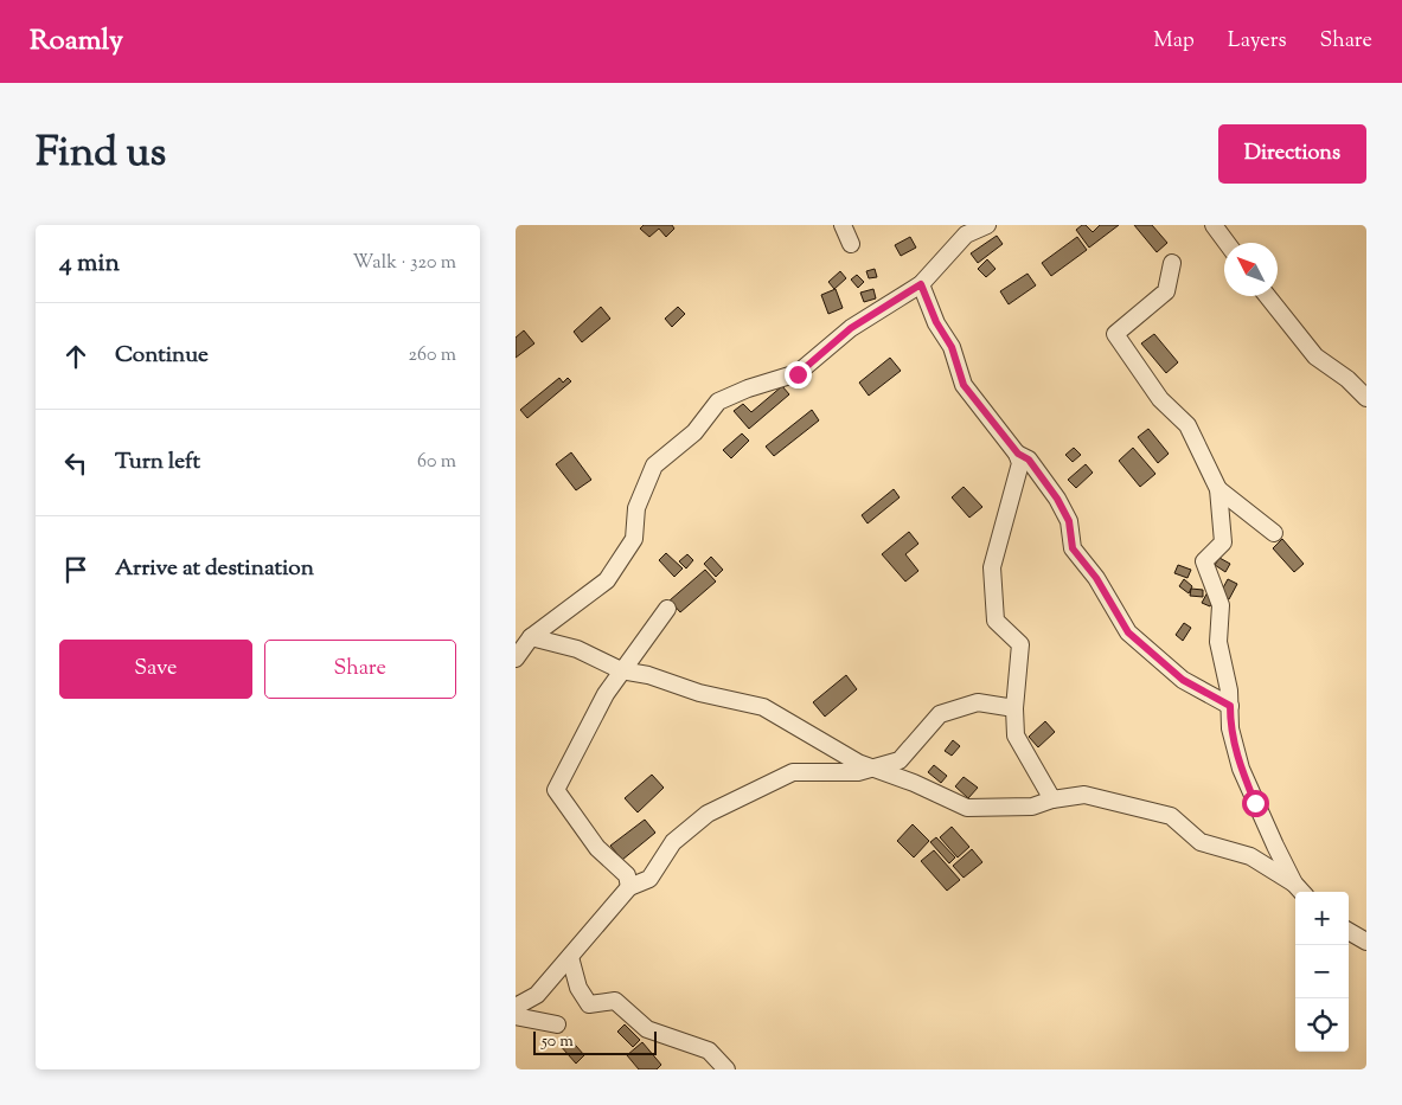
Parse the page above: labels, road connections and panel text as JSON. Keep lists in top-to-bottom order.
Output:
{
  "scale_bar": "50 m",
  "north": "top left",
  "page": {
    "header": "Roamly",
    "nav": ["Map", "Layers", "Share"],
    "title": "Find us",
    "buttons": [
      "Directions",
      ["Save", "Share"]
    ],
    "heading": ["4 min", "Walk · 320 m"],
    "list": [
      ["Continue", "260 m"],
      ["Turn left", "60 m"],
      "Arrive at destination"
    ],
    "map_buttons": ["+", "−"],
    "scale": "50 m"
  }
}
